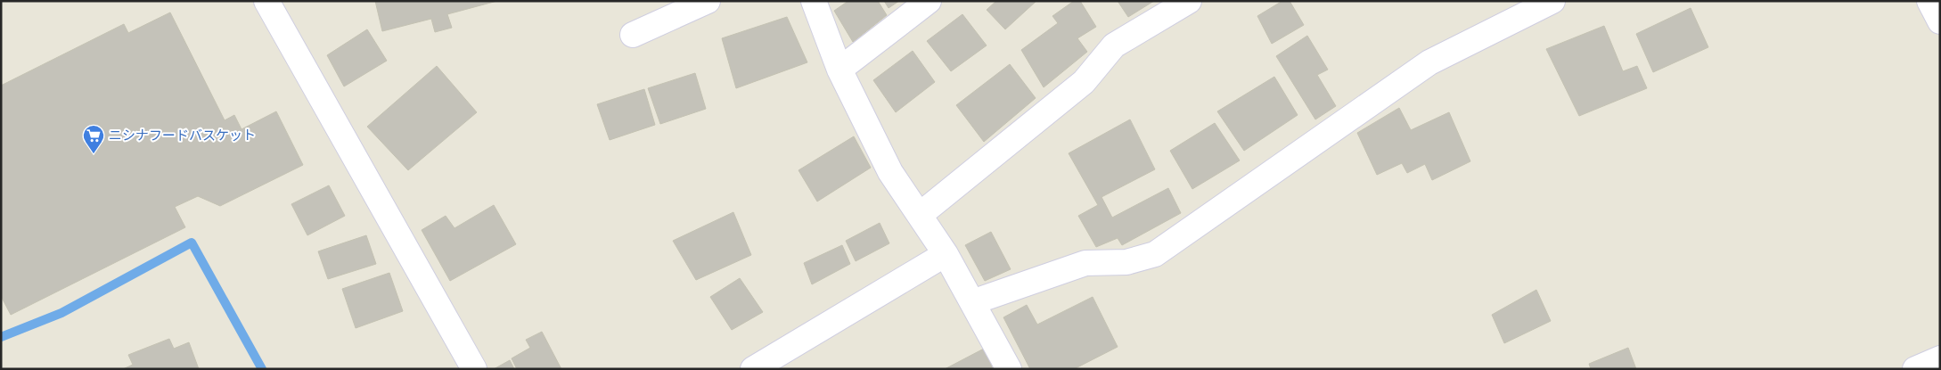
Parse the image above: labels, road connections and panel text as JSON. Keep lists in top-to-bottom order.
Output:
{
  "places": {
    "supermarket": ["ニシナフードバスケット"]
  }
}
